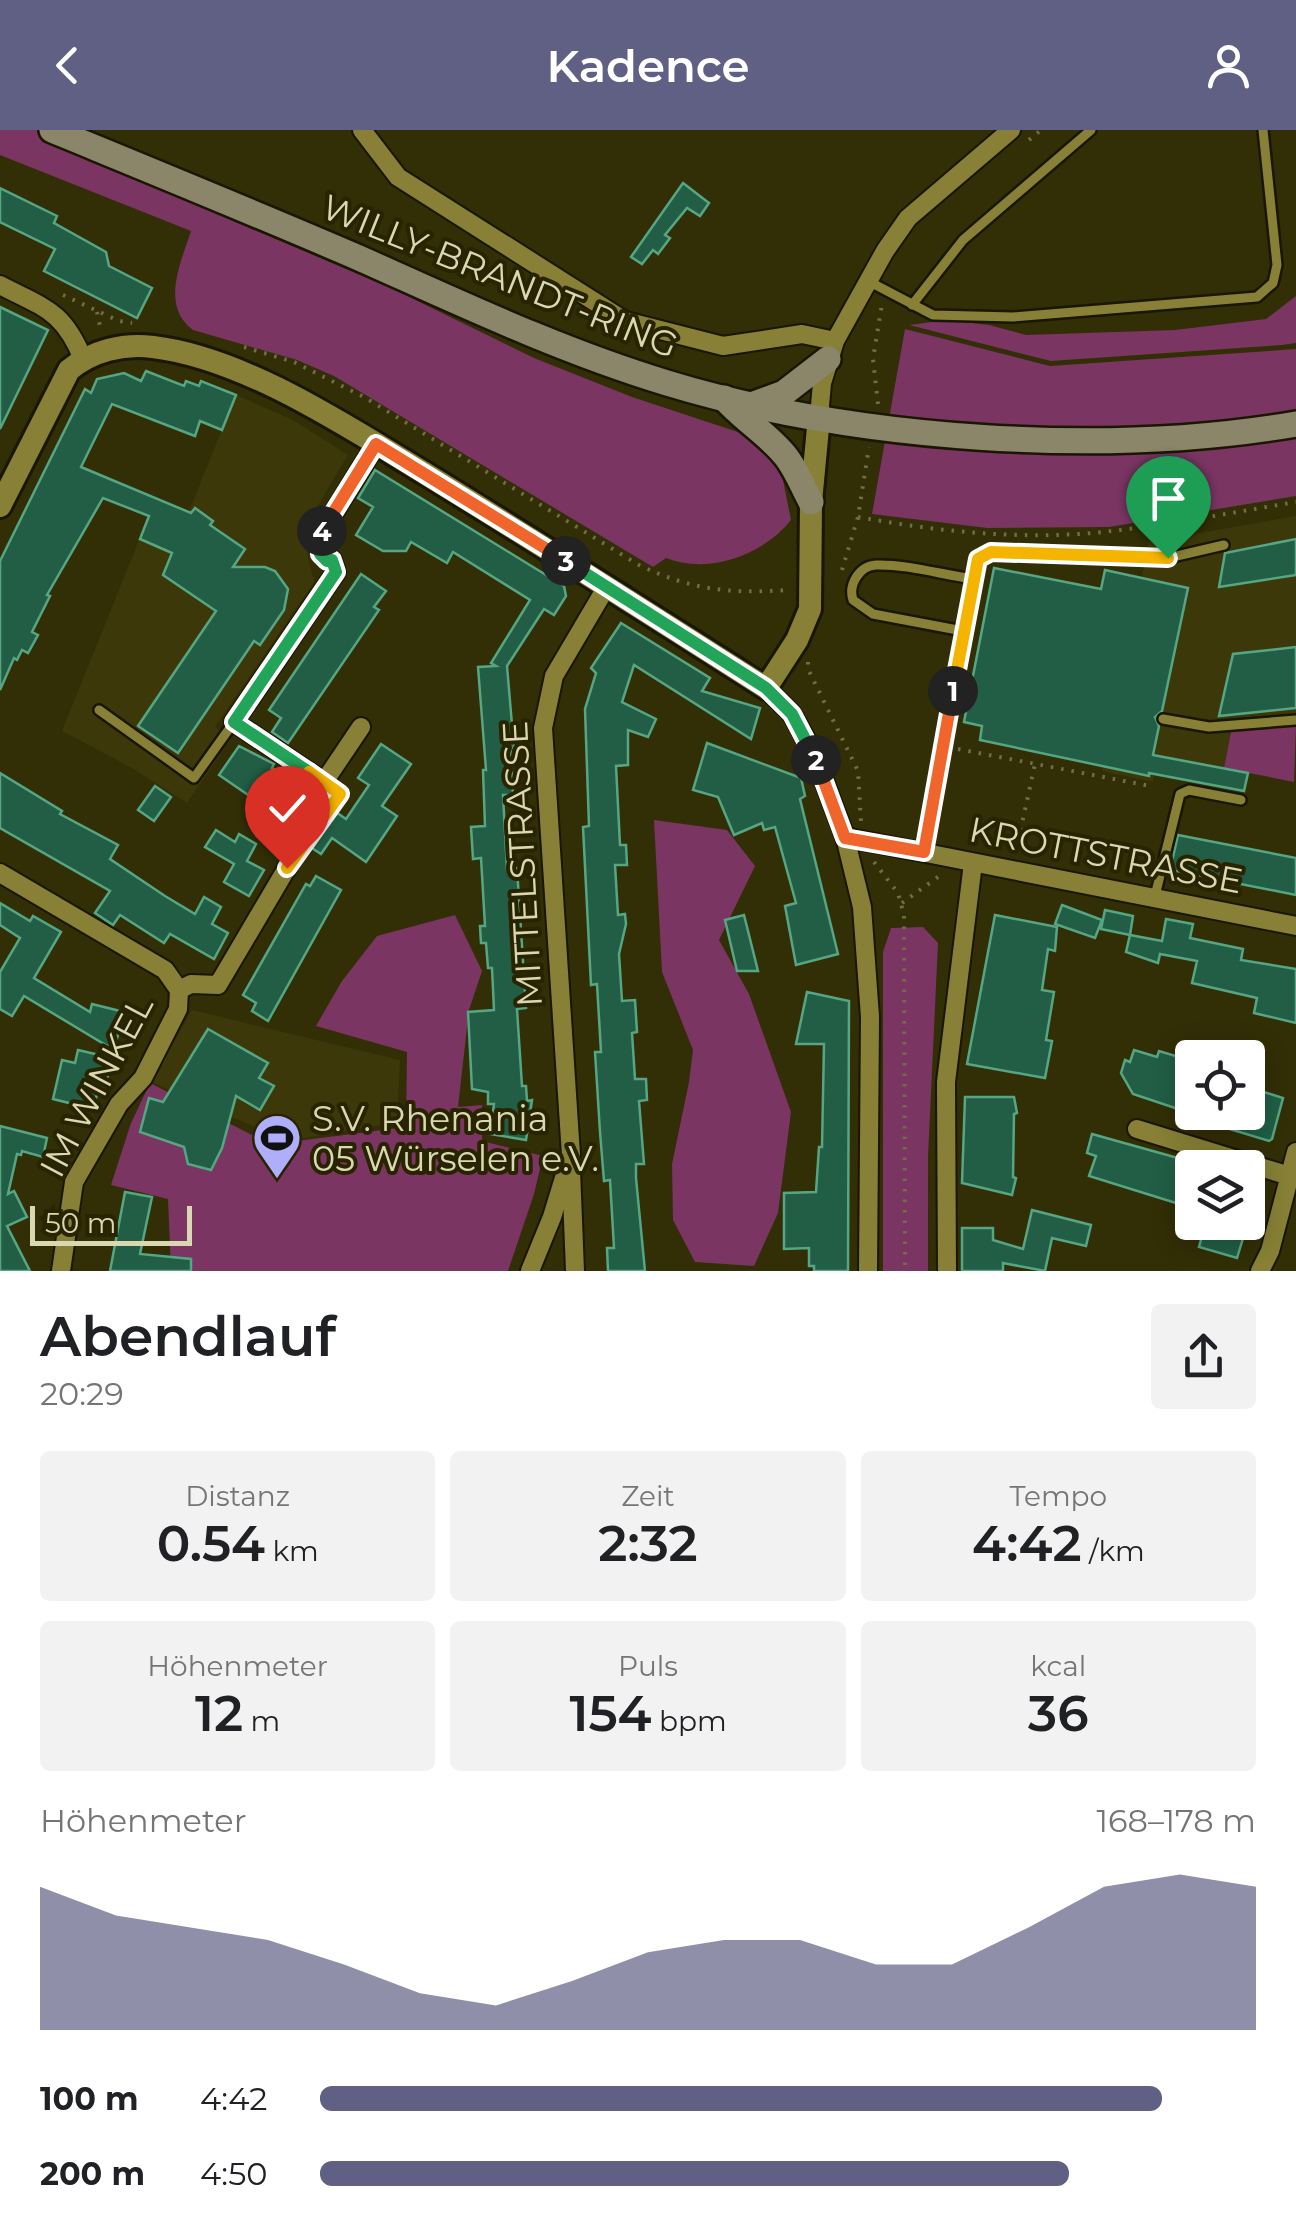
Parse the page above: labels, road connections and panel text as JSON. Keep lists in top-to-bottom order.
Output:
{
  "streets": {
    "main road": ["WILLY-BRANDT-RING"],
    "street": ["KROTTSTRASSE", "MITTELSTRASSE", "IM WINKEL"]
  },
  "places": {
    "sports": ["S.V. Rhenania 05 Würselen e.V."]
  },
  "scale_bar": "50 m",
  "page": {
    "header": "Kadence",
    "pins": [
      "4",
      "3",
      "1",
      "2"
    ],
    "scale": "50 m",
    "heading": ["Abendlauf", "20:29"],
    "stats": [
      ["Distanz", "0.54 km"],
      ["Zeit", "2:32"],
      ["Tempo", "4:42 /km"],
      ["Höhenmeter", "12 m"],
      ["Puls", "154 bpm"],
      ["kcal", "36"]
    ],
    "chart": ["Höhenmeter", "168–178 m"],
    "list": [
      {
        "name": "100 m",
        "note": "4:42"
      },
      {
        "name": "200 m",
        "note": "4:50"
      }
    ]
  }
}
